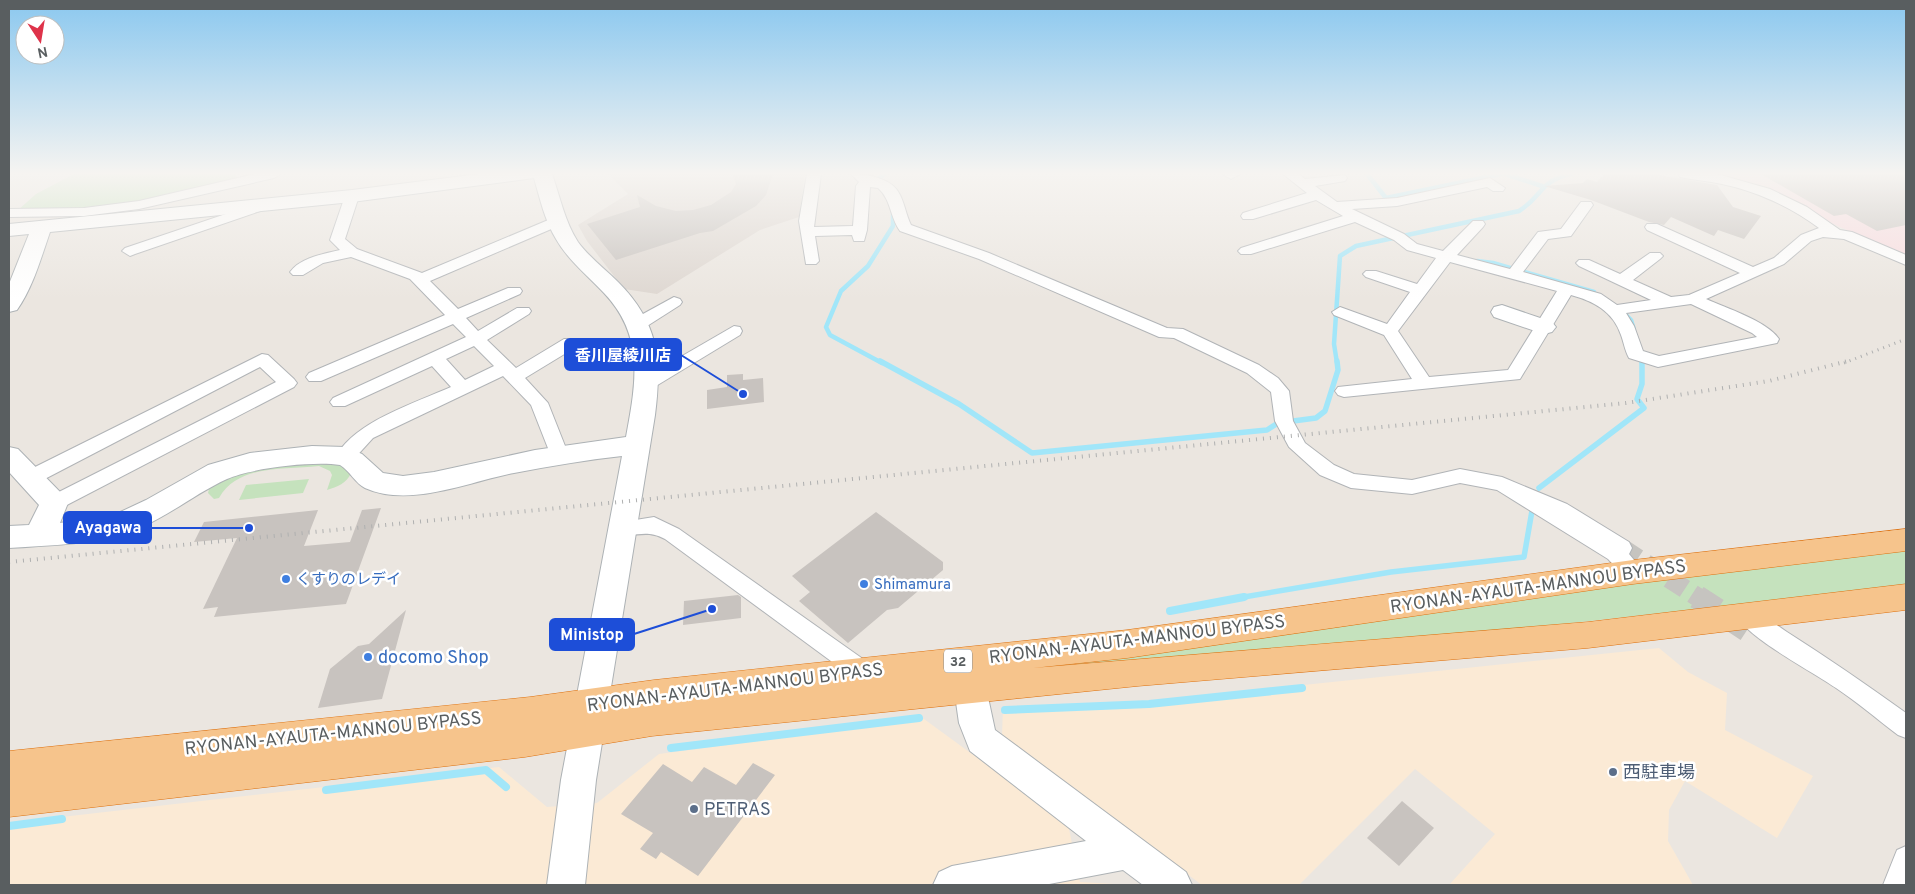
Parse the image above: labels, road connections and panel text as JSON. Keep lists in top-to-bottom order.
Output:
{
  "streets": {
    "highway": ["RYONAN-AYAUTA-MANNOU BYPASS", "32"]
  },
  "places": [
    "香川屋綾川店",
    "Ayagawa",
    "くすりのレデイ",
    "Shimamura",
    "Ministop",
    "docomo Shop",
    "西駐車場",
    "PETRAS"
  ],
  "north": "bottom"
}
